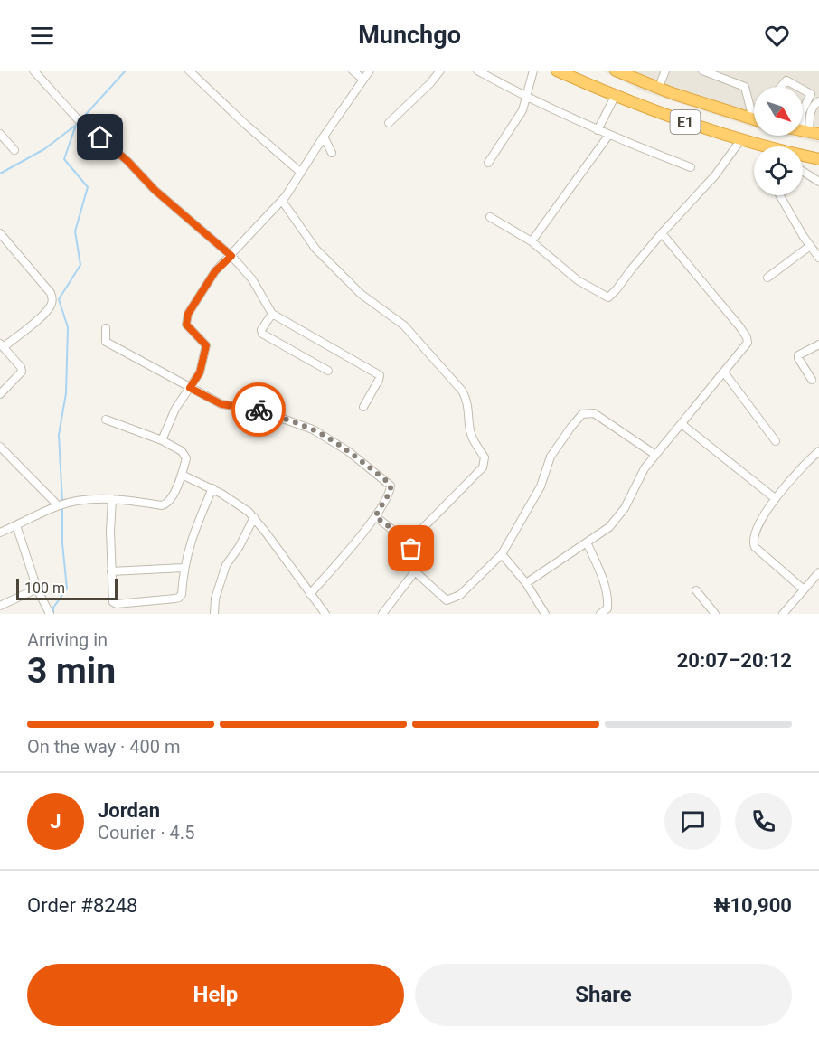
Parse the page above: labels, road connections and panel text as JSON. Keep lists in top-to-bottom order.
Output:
{
  "streets": {
    "highway": ["E1"]
  },
  "scale_bar": "100 m",
  "north": "bottom right",
  "page": {
    "header": "Munchgo",
    "scale": "100 m",
    "heading": ["3 min", "Arriving in", "20:07–20:12"],
    "panel": [
      "Jordan",
      "Courier · 4.5",
      "Order #8248",
      "₦10,900"
    ],
    "bar": "On the way · 400 m",
    "round": "J",
    "buttons": ["Help", "Share"]
  }
}
